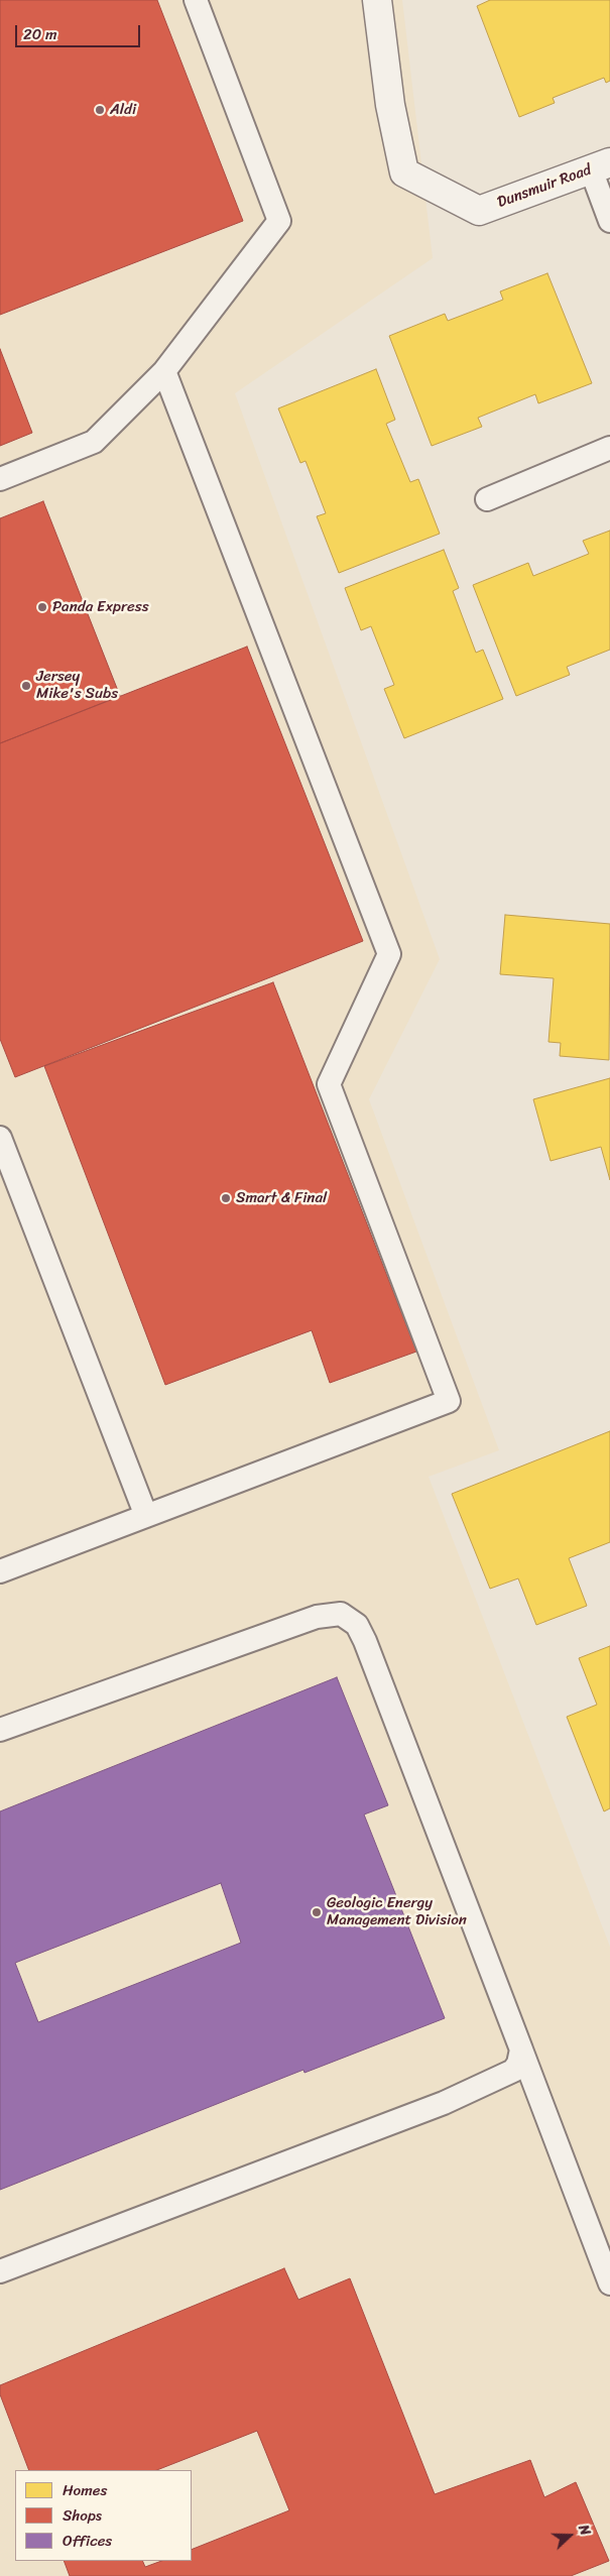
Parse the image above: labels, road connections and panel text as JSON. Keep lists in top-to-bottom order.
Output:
{
  "streets": {
    "street": ["Dunsmuir Road"]
  },
  "places": [
    "Aldi",
    "Panda Express",
    "Jersey Mike's Subs",
    "Smart & Final",
    "Geologic Energy Management Division"
  ],
  "legend": ["Homes", "Shops", "Offices"],
  "scale_bar": "20 m",
  "north": "right"
}
